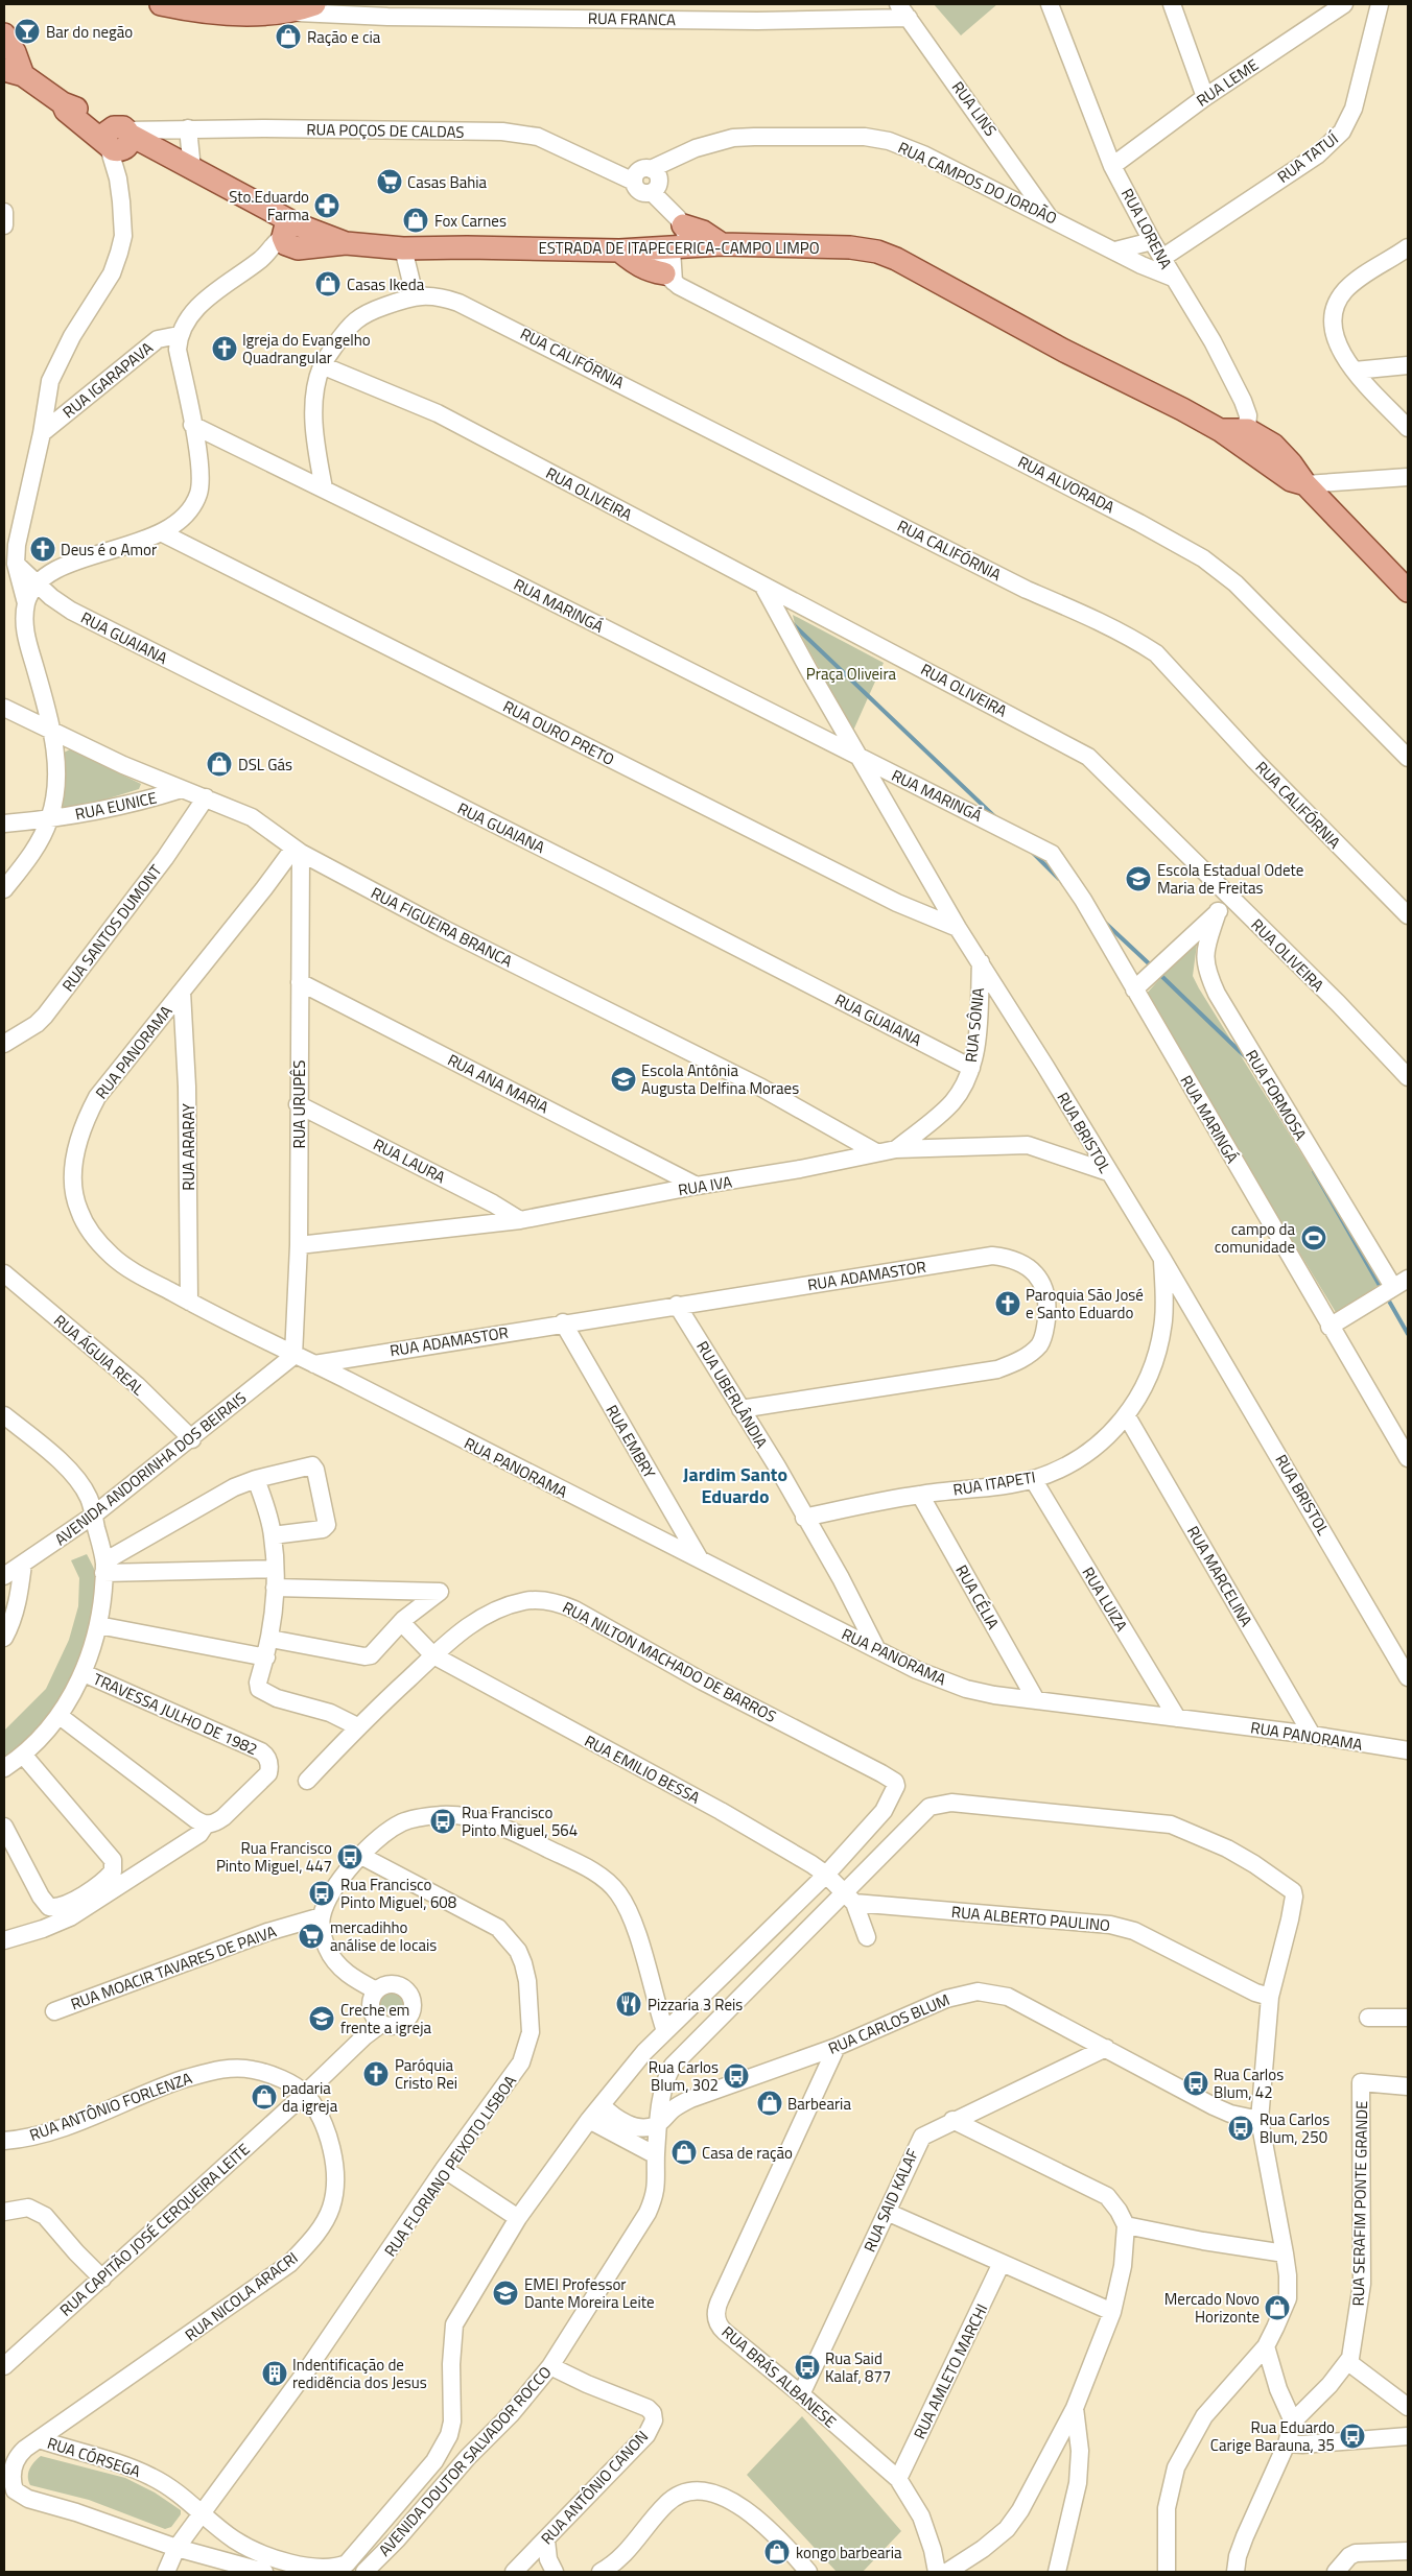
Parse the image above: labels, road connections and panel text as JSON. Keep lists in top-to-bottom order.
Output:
{
  "streets": {
    "main road": ["ESTRADA DE ITAPECERICA-CAMPO LIMPO"],
    "street": [
      "RUA FRANCA",
      "RUA LEME",
      "RUA LINS",
      "RUA POÇOS DE CALDAS",
      "RUA TATUÍ",
      "RUA CAMPOS DO JORDÃO",
      "RUA LORENA",
      "RUA CALIFÓRNIA",
      "RUA IGARAPAVA",
      "RUA ALVORADA",
      "RUA OLIVEIRA",
      "RUA MARINGÁ",
      "RUA GUAIANA",
      "RUA OURO PRETO",
      "RUA EUNICE",
      "RUA FIGUEIRA BRANCA",
      "RUA SANTOS DUMONT",
      "RUA SÔNIA",
      "RUA PANORAMA",
      "RUA ANA MARIA",
      "RUA FORMOSA",
      "RUA URUPÊS",
      "RUA BRISTOL",
      "RUA ARARAY",
      "RUA LAURA",
      "RUA IVA",
      "RUA ADAMASTOR",
      "RUA ÁGUIA REAL",
      "RUA UBERLÂNDIA",
      "RUA EMBRY",
      "AVENIDA ANDORINHA DOS BEIRAIS",
      "RUA ITAPETI",
      "RUA MARCELINA",
      "RUA CÉLIA",
      "RUA LUIZA",
      "RUA NILTON MACHADO DE BARROS",
      "TRAVESSA JULHO DE 1982",
      "RUA EMILIO BESSA",
      "RUA ALBERTO PAULINO",
      "RUA MOACIR TAVARES DE PAIVA",
      "RUA CARLOS BLUM",
      "RUA ANTÔNIO FORLENZA",
      "RUA FLORIANO PEIXOTO LISBOA",
      "RUA SAID KALAF",
      "RUA SERAFIM PONTE GRANDE",
      "RUA CAPITÃO JOSÉ CERQUEIRA LEITE",
      "RUA NICOLA ARACRI",
      "RUA AMLETO MARCHI",
      "RUA BRÁS ALBANESE",
      "RUA CÓRSEGA",
      "AVENIDA DOUTOR SALVADOR ROCCO",
      "RUA ANTÔNIO CANON"
    ]
  },
  "crossings": [
    ["RUA FRANCA", "RUA LINS"],
    ["RUA LEME", "RUA LORENA"],
    ["RUA LINS", "RUA CAMPOS DO JORDÃO"],
    ["RUA POÇOS DE CALDAS", "RUA CAMPOS DO JORDÃO"],
    ["RUA TATUÍ", "RUA LORENA"],
    ["RUA CAMPOS DO JORDÃO", "RUA LORENA"],
    ["RUA LORENA", "ESTRADA DE ITAPECERICA-CAMPO LIMPO"],
    ["ESTRADA DE ITAPECERICA-CAMPO LIMPO", "RUA IGARAPAVA"],
    ["ESTRADA DE ITAPECERICA-CAMPO LIMPO", "RUA ALVORADA"],
    ["RUA OLIVEIRA", "RUA BRISTOL"],
    ["RUA MARINGÁ", "RUA BRISTOL"],
    ["RUA GUAIANA", "RUA SÔNIA"],
    ["RUA OURO PRETO", "RUA BRISTOL"],
    ["RUA EUNICE", "RUA FIGUEIRA BRANCA"],
    ["RUA FIGUEIRA BRANCA", "RUA SANTOS DUMONT"],
    ["RUA FIGUEIRA BRANCA", "RUA PANORAMA"],
    ["RUA FIGUEIRA BRANCA", "RUA URUPÊS"],
    ["RUA FIGUEIRA BRANCA", "RUA IVA"],
    ["RUA SÔNIA", "RUA BRISTOL"],
    ["RUA SÔNIA", "RUA IVA"],
    ["RUA PANORAMA", "RUA URUPÊS"],
    ["RUA PANORAMA", "RUA ARARAY"],
    ["RUA PANORAMA", "RUA ADAMASTOR"],
    ["RUA PANORAMA", "RUA UBERLÂNDIA"],
    ["RUA PANORAMA", "RUA EMBRY"],
    ["RUA PANORAMA", "AVENIDA ANDORINHA DOS BEIRAIS"],
    ["RUA PANORAMA", "RUA MARCELINA"],
    ["RUA PANORAMA", "RUA CÉLIA"],
    ["RUA PANORAMA", "RUA LUIZA"],
    ["RUA ANA MARIA", "RUA URUPÊS"],
    ["RUA ANA MARIA", "RUA IVA"],
    ["RUA URUPÊS", "RUA LAURA"],
    ["RUA URUPÊS", "RUA IVA"],
    ["RUA URUPÊS", "AVENIDA ANDORINHA DOS BEIRAIS"],
    ["RUA BRISTOL", "RUA IVA"],
    ["RUA BRISTOL", "RUA ITAPETI"],
    ["RUA LAURA", "RUA IVA"],
    ["RUA ADAMASTOR", "RUA UBERLÂNDIA"],
    ["RUA ADAMASTOR", "RUA EMBRY"],
    ["RUA ÁGUIA REAL", "AVENIDA ANDORINHA DOS BEIRAIS"],
    ["RUA UBERLÂNDIA", "RUA ITAPETI"],
    ["RUA ITAPETI", "RUA MARCELINA"],
    ["RUA ITAPETI", "RUA CÉLIA"],
    ["RUA ITAPETI", "RUA LUIZA"],
    ["RUA NILTON MACHADO DE BARROS", "RUA EMILIO BESSA"],
    ["RUA NILTON MACHADO DE BARROS", "AVENIDA DOUTOR SALVADOR ROCCO"],
    ["RUA EMILIO BESSA", "RUA ALBERTO PAULINO"],
    ["RUA EMILIO BESSA", "AVENIDA DOUTOR SALVADOR ROCCO"],
    ["RUA ALBERTO PAULINO", "AVENIDA DOUTOR SALVADOR ROCCO"],
    ["RUA CARLOS BLUM", "RUA SAID KALAF"],
    ["RUA CARLOS BLUM", "RUA BRÁS ALBANESE"],
    ["RUA CARLOS BLUM", "AVENIDA DOUTOR SALVADOR ROCCO"],
    ["RUA ANTÔNIO FORLENZA", "RUA CAPITÃO JOSÉ CERQUEIRA LEITE"],
    ["RUA ANTÔNIO FORLENZA", "RUA NICOLA ARACRI"],
    ["RUA FLORIANO PEIXOTO LISBOA", "RUA CÓRSEGA"],
    ["RUA FLORIANO PEIXOTO LISBOA", "AVENIDA DOUTOR SALVADOR ROCCO"],
    ["RUA SAID KALAF", "RUA BRÁS ALBANESE"],
    ["RUA CAPITÃO JOSÉ CERQUEIRA LEITE", "RUA NICOLA ARACRI"],
    ["RUA NICOLA ARACRI", "RUA CÓRSEGA"],
    ["RUA AMLETO MARCHI", "RUA BRÁS ALBANESE"],
    ["RUA CÓRSEGA", "AVENIDA DOUTOR SALVADOR ROCCO"],
    ["AVENIDA DOUTOR SALVADOR ROCCO", "RUA ANTÔNIO CANON"]
  ],
  "districts": ["Jardim Santo Eduardo"],
  "parks": ["Praça Oliveira"],
  "places": {
    "bar": ["Bar do negão"],
    "shop": [
      "Ração e cia",
      "Fox Carnes",
      "Casas Ikeda",
      "DSL Gás",
      "padaria da igreja",
      "Barbearia",
      "Casa de ração",
      "Mercado Novo Horizonte",
      "kongo barbearia"
    ],
    "supermarket": ["Casas Bahia", "mercadihho análise de locais"],
    "pharmacy": ["Sto.Eduardo Farma"],
    "church": [
      "Igreja do Evangelho Quadrangular",
      "Deus é o Amor",
      "Paroquia São José e Santo Eduardo",
      "Paróquia Cristo Rei"
    ],
    "school or university": [
      "Escola Estadual Odete Maria de Freitas",
      "Escola Antônia Augusta Delfina Moraes",
      "Creche em frente a igreja",
      "EMEI Professor Dante Moreira Leite"
    ],
    "sports": ["campo da comunidade"],
    "bus stop": [
      "Rua Francisco Pinto Miguel, 564",
      "Rua Francisco Pinto Miguel, 447",
      "Rua Francisco Pinto Miguel, 608",
      "Rua Carlos Blum, 302",
      "Rua Carlos Blum, 42",
      "Rua Carlos Blum, 250",
      "Rua Said Kalaf, 877",
      "Rua Eduardo Carige Barauna, 35"
    ],
    "restaurant": ["Pizzaria 3 Reis"],
    "building": ["Indentificação de redidẽncia dos Jesus"]
  }
}
